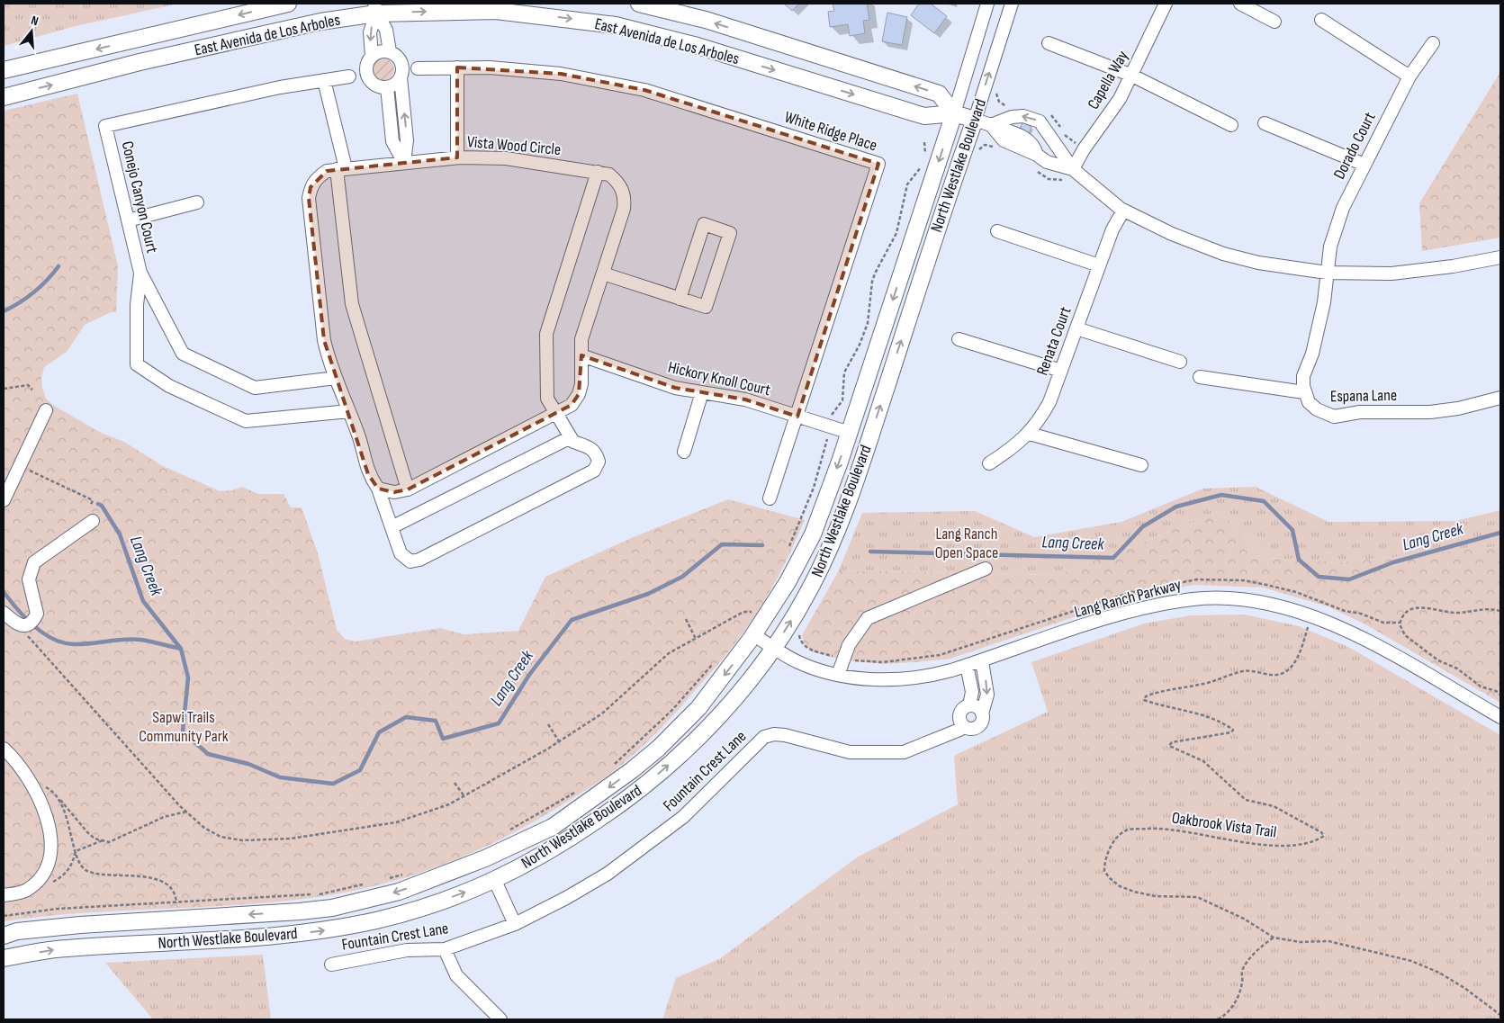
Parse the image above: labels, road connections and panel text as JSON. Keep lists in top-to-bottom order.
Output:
{
  "streets": {
    "main road": ["East Avenida de Los Arboles", "North Westlake Boulevard"],
    "street": [
      "Capella Way",
      "White Ridge Place",
      "Vista Wood Circle",
      "Dorado Court",
      "Conejo Canyon Court",
      "Renata Court",
      "Hickory Knoll Court",
      "Espana Lane",
      "Lang Ranch Parkway",
      "Fountain Crest Lane"
    ],
    "path": ["Oakbrook Vista Trail"]
  },
  "crossings": [
    ["East Avenida de Los Arboles", "Capella Way"],
    ["East Avenida de Los Arboles", "Dorado Court"],
    ["East Avenida de Los Arboles", "North Westlake Boulevard"],
    ["East Avenida de Los Arboles", "Renata Court"],
    ["White Ridge Place", "Hickory Knoll Court"],
    ["Vista Wood Circle", "Conejo Canyon Court"],
    ["Vista Wood Circle", "Hickory Knoll Court"],
    ["North Westlake Boulevard", "Hickory Knoll Court"],
    ["North Westlake Boulevard", "Lang Ranch Parkway"],
    ["Lang Ranch Parkway", "Fountain Crest Lane"],
    ["Lang Ranch Parkway", "Oakbrook Vista Trail"]
  ],
  "water": ["Lang Creek"],
  "parks": ["Lang Ranch Open Space", "Sapwi Trails Community Park"],
  "north": "top"
}
